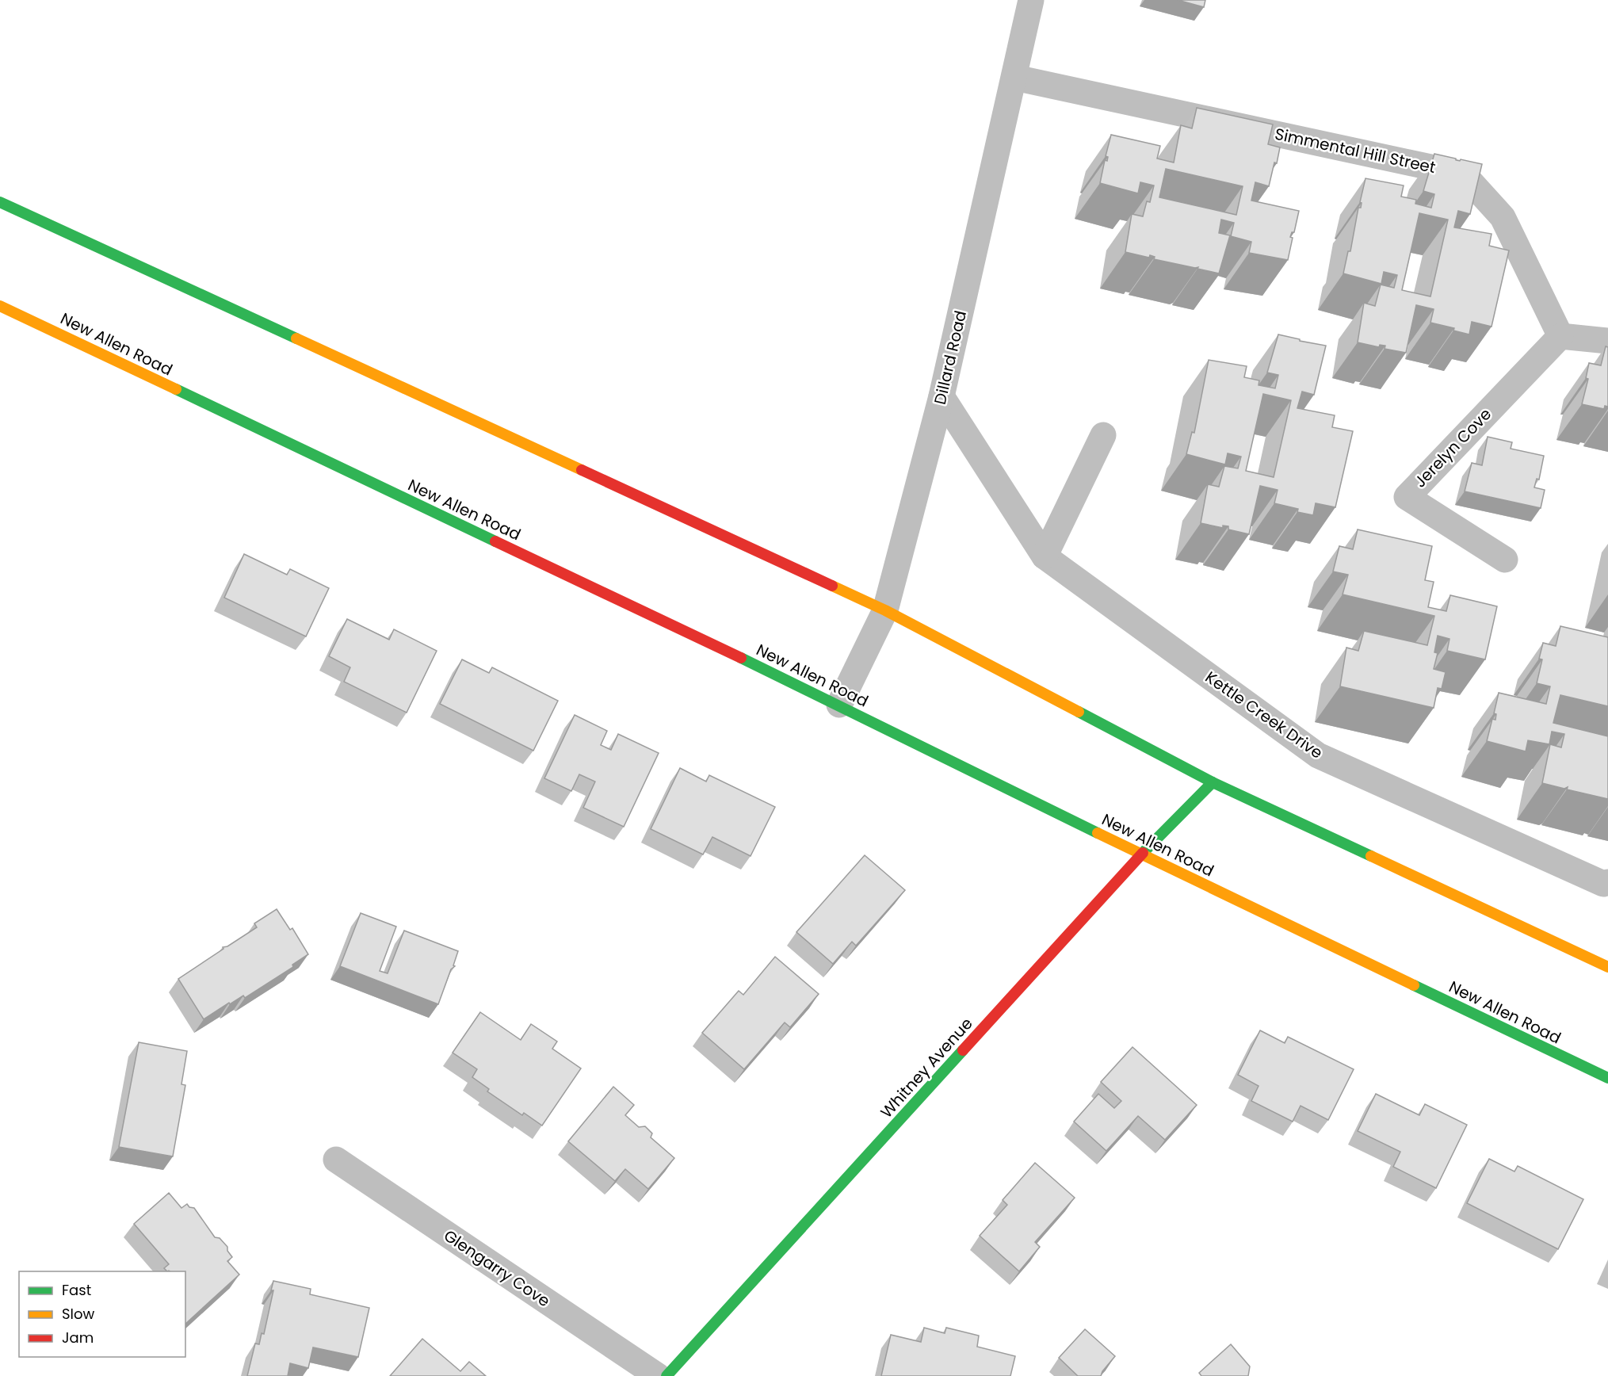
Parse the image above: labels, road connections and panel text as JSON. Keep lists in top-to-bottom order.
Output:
{
  "streets": {
    "main road": ["New Allen Road", "Whitney Avenue"],
    "street": [
      "Simmental Hill Street",
      "Dillard Road",
      "Jerelyn Cove",
      "Kettle Creek Drive",
      "Glengarry Cove"
    ]
  },
  "crossings": [
    ["Simmental Hill Street", "Dillard Road"],
    ["Simmental Hill Street", "Jerelyn Cove"],
    ["New Allen Road", "Dillard Road"],
    ["New Allen Road", "Whitney Avenue"],
    ["Dillard Road", "Kettle Creek Drive"]
  ],
  "legend": ["Fast", "Slow", "Jam"]
}
